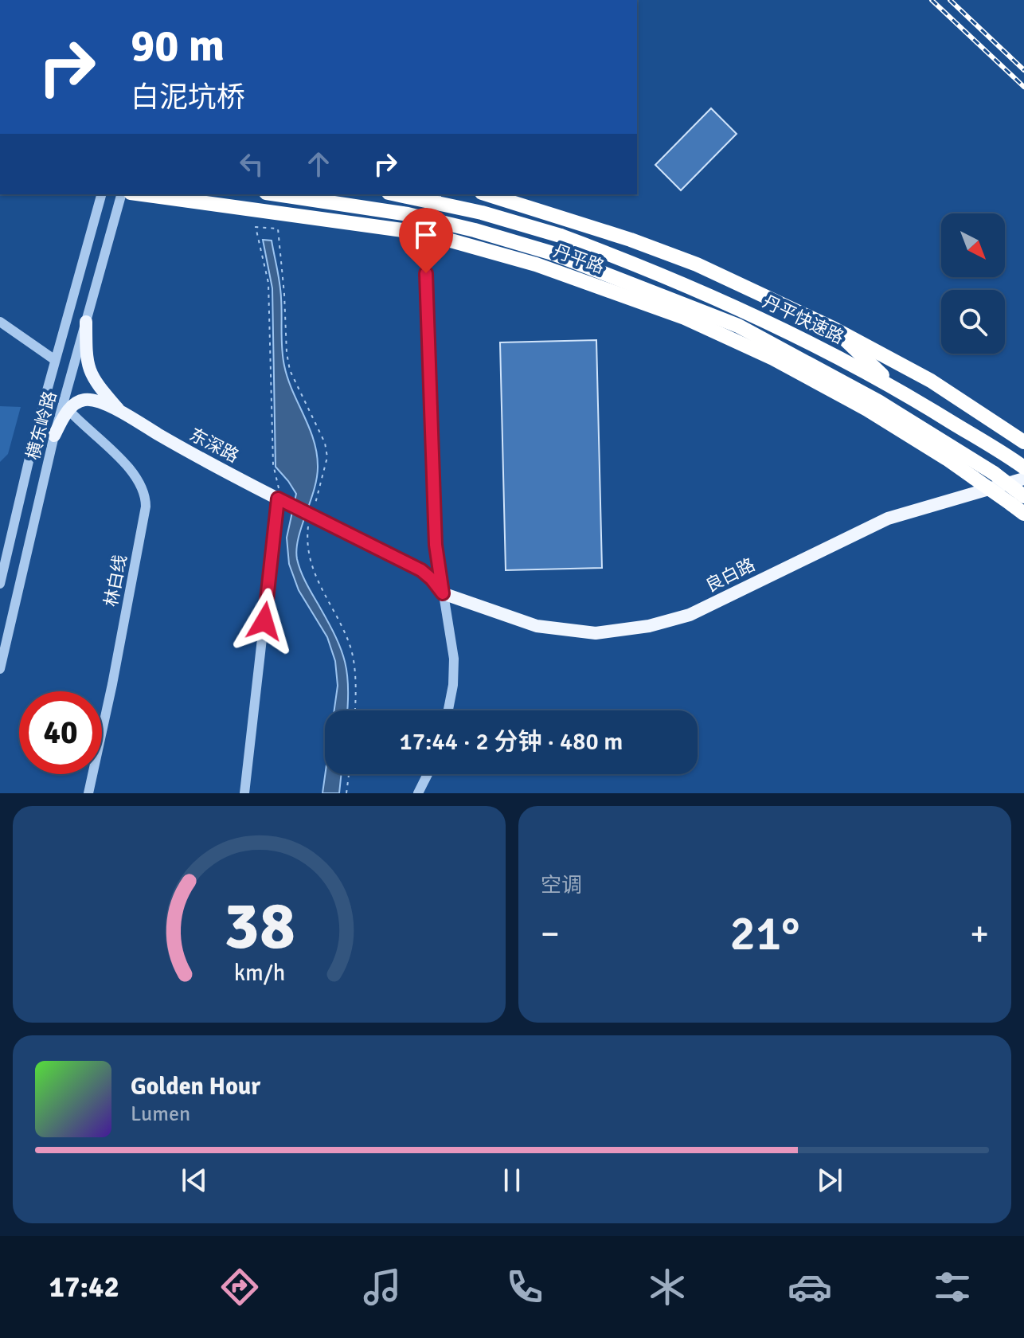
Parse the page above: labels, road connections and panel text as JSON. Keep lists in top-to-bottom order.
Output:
{
  "streets": {
    "highway": ["丹平路", "丹平快速路"],
    "main road": ["东深路", "良白路"],
    "street": ["横东岭路", "林白线"]
  },
  "crossings": [
    ["横东岭路", "东深路"],
    ["横东岭路", "林白线"],
    ["东深路", "林白线"]
  ],
  "north": "bottom right",
  "page": {
    "turn": ["90 m", "白泥坑桥"],
    "limit": "40",
    "trip": "17:44 · 2 分钟 · 480 m",
    "tile": "空调",
    "heat": ["−", "21°", "+"],
    "song": ["Golden Hour", "Lumen"],
    "tabs": "17:42",
    "gauge": ["38", "km/h"]
  }
}
